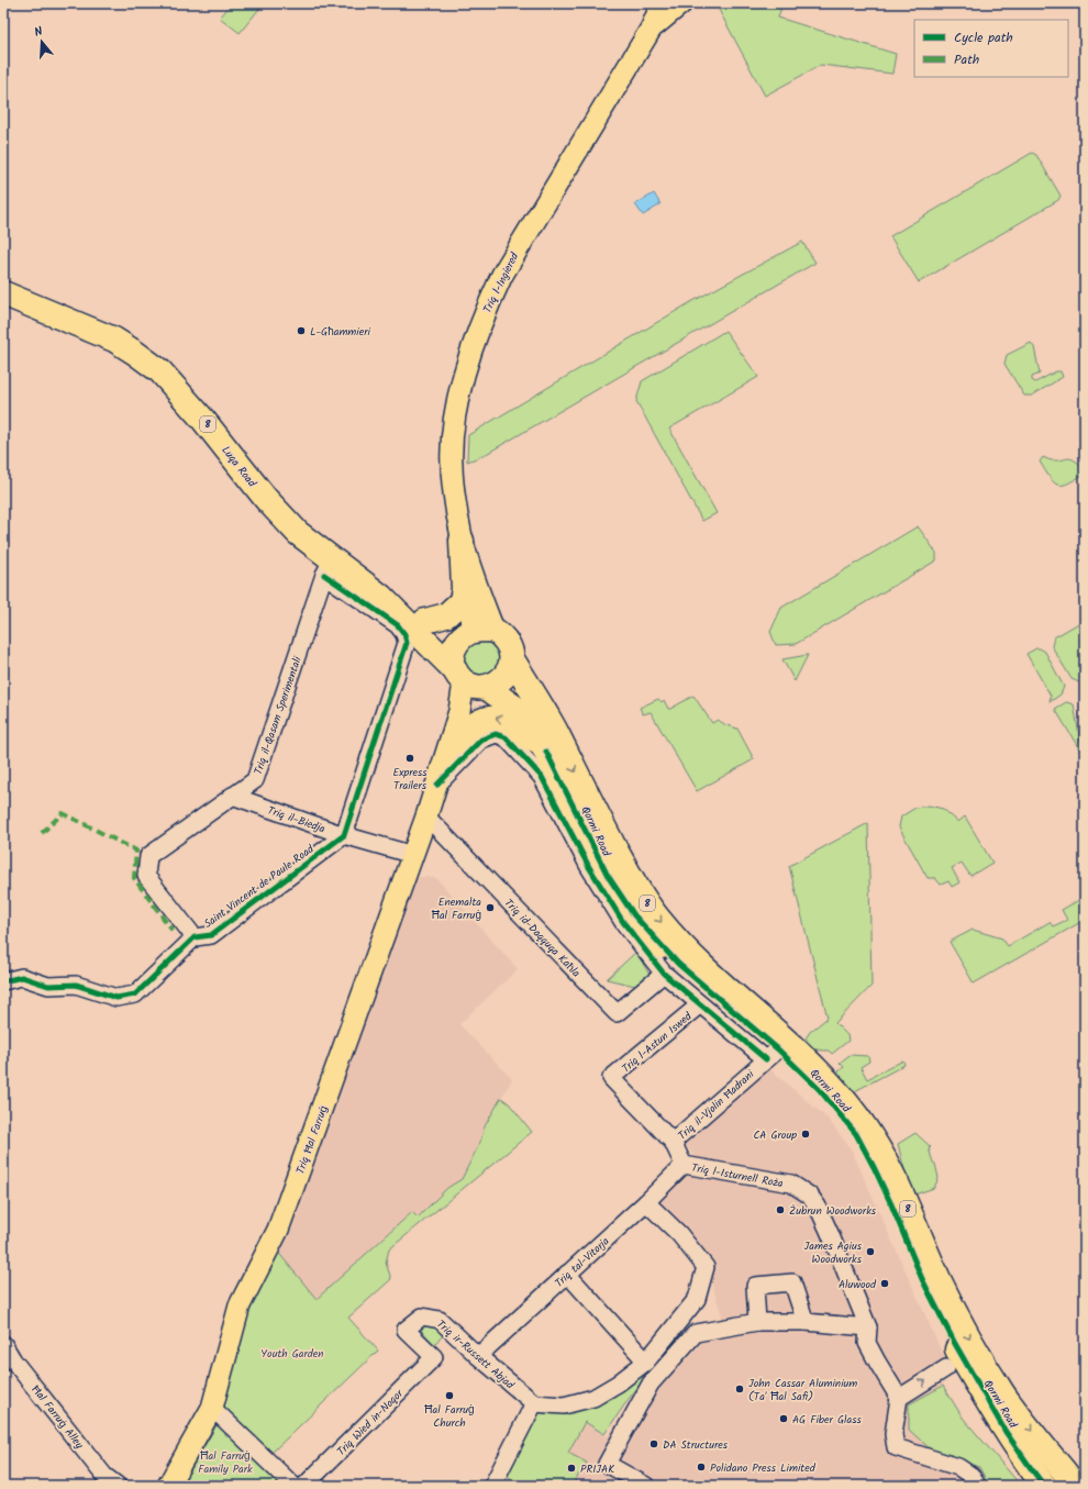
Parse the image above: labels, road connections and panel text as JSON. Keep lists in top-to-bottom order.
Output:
{
  "streets": {
    "highway": ["8", "Luqa Road", "Qormi Road"],
    "main road": ["Triq l-Ingiered", "Triq Ħal Farruġ"],
    "street": [
      "Triq il-Qasam Sperimentali",
      "Triq il-Biedja",
      "Saint Vincent de Paule Road",
      "Triq id-Daqquqa Kaħla",
      "Triq l-Astun Iswed",
      "Triq il-Vjolin Ħadrani",
      "Triq l-Isturnell Roża",
      "Triq tal-Vitorja",
      "Triq ir-Russett Abjad",
      "Ħal Farruġ Alley",
      "Triq Wied in-Noqor"
    ]
  },
  "crossings": [
    ["Triq l-Ingiered", "8"],
    ["Triq l-Ingiered", "Luqa Road"],
    ["Triq l-Ingiered", "Qormi Road"],
    ["8", "Luqa Road"],
    ["8", "Qormi Road"],
    ["Luqa Road", "Triq il-Qasam Sperimentali"],
    ["Luqa Road", "Qormi Road"],
    ["Triq il-Qasam Sperimentali", "Triq il-Biedja"],
    ["Triq il-Qasam Sperimentali", "Saint Vincent de Paule Road"],
    ["Triq il-Biedja", "Saint Vincent de Paule Road"],
    ["Triq il-Biedja", "Triq Ħal Farruġ"],
    ["Qormi Road", "Triq id-Daqquqa Kaħla"],
    ["Qormi Road", "Triq l-Astun Iswed"],
    ["Qormi Road", "Triq il-Vjolin Ħadrani"],
    ["Qormi Road", "Triq Ħal Farruġ"],
    ["Triq id-Daqquqa Kaħla", "Triq Ħal Farruġ"],
    ["Triq l-Astun Iswed", "Triq l-Isturnell Roża"],
    ["Triq il-Vjolin Ħadrani", "Triq l-Isturnell Roża"],
    ["Triq l-Isturnell Roża", "Triq tal-Vitorja"],
    ["Triq tal-Vitorja", "Triq ir-Russett Abjad"],
    ["Triq ir-Russett Abjad", "Triq Wied in-Noqor"]
  ],
  "parks": ["Youth Garden", "Ħal Farruġ Family Park"],
  "places": [
    "L-Għammieri",
    "Express Trailers",
    "Enemalta Ħal Farruġ",
    "CA Group",
    "Żubrun Woodworks",
    "James Agius Woodworks",
    "Aluwood",
    "John Cassar Aluminium (Ta' Ħal Safi)",
    "Ħal Farruġ Church",
    "AG Fiber Glass",
    "DA Structures",
    "Polidano Press Limited",
    "PRIJAK"
  ],
  "legend": ["Cycle path", "Path"],
  "north": "top"
}
